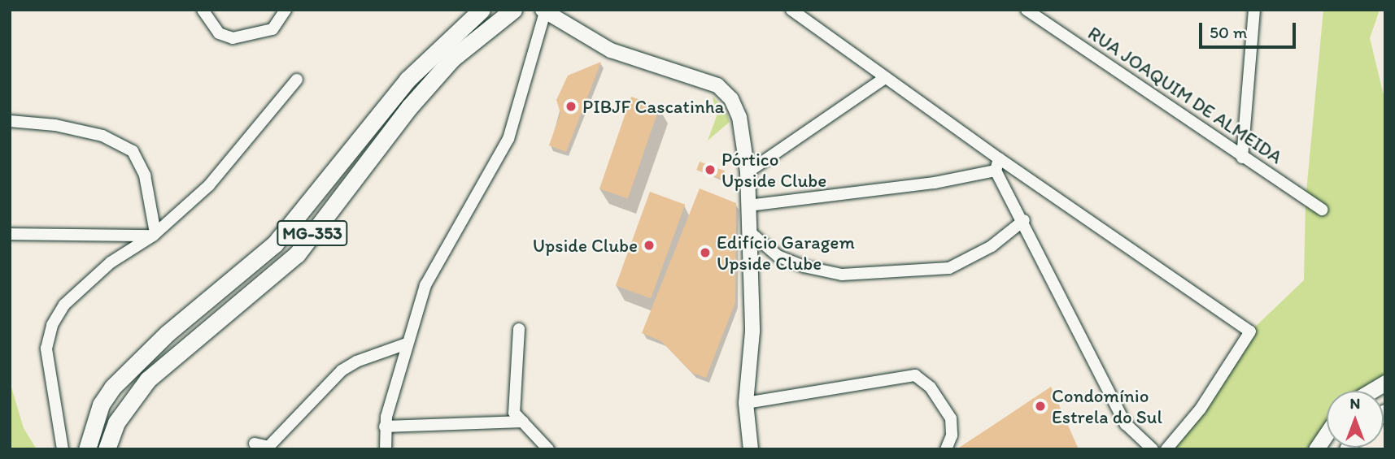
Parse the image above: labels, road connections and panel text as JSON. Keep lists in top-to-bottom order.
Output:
{
  "streets": {
    "main road": ["MG-353"],
    "street": ["RUA JOAQUIM DE ALMEIDA"]
  },
  "places": [
    "PIBJF Cascatinha",
    "Pórtico Upside Clube",
    "Upside Clube",
    "Edifício Garagem Upside Clube",
    "Condomínio Estrela do Sul"
  ],
  "scale_bar": "50 m",
  "north": "top"
}
